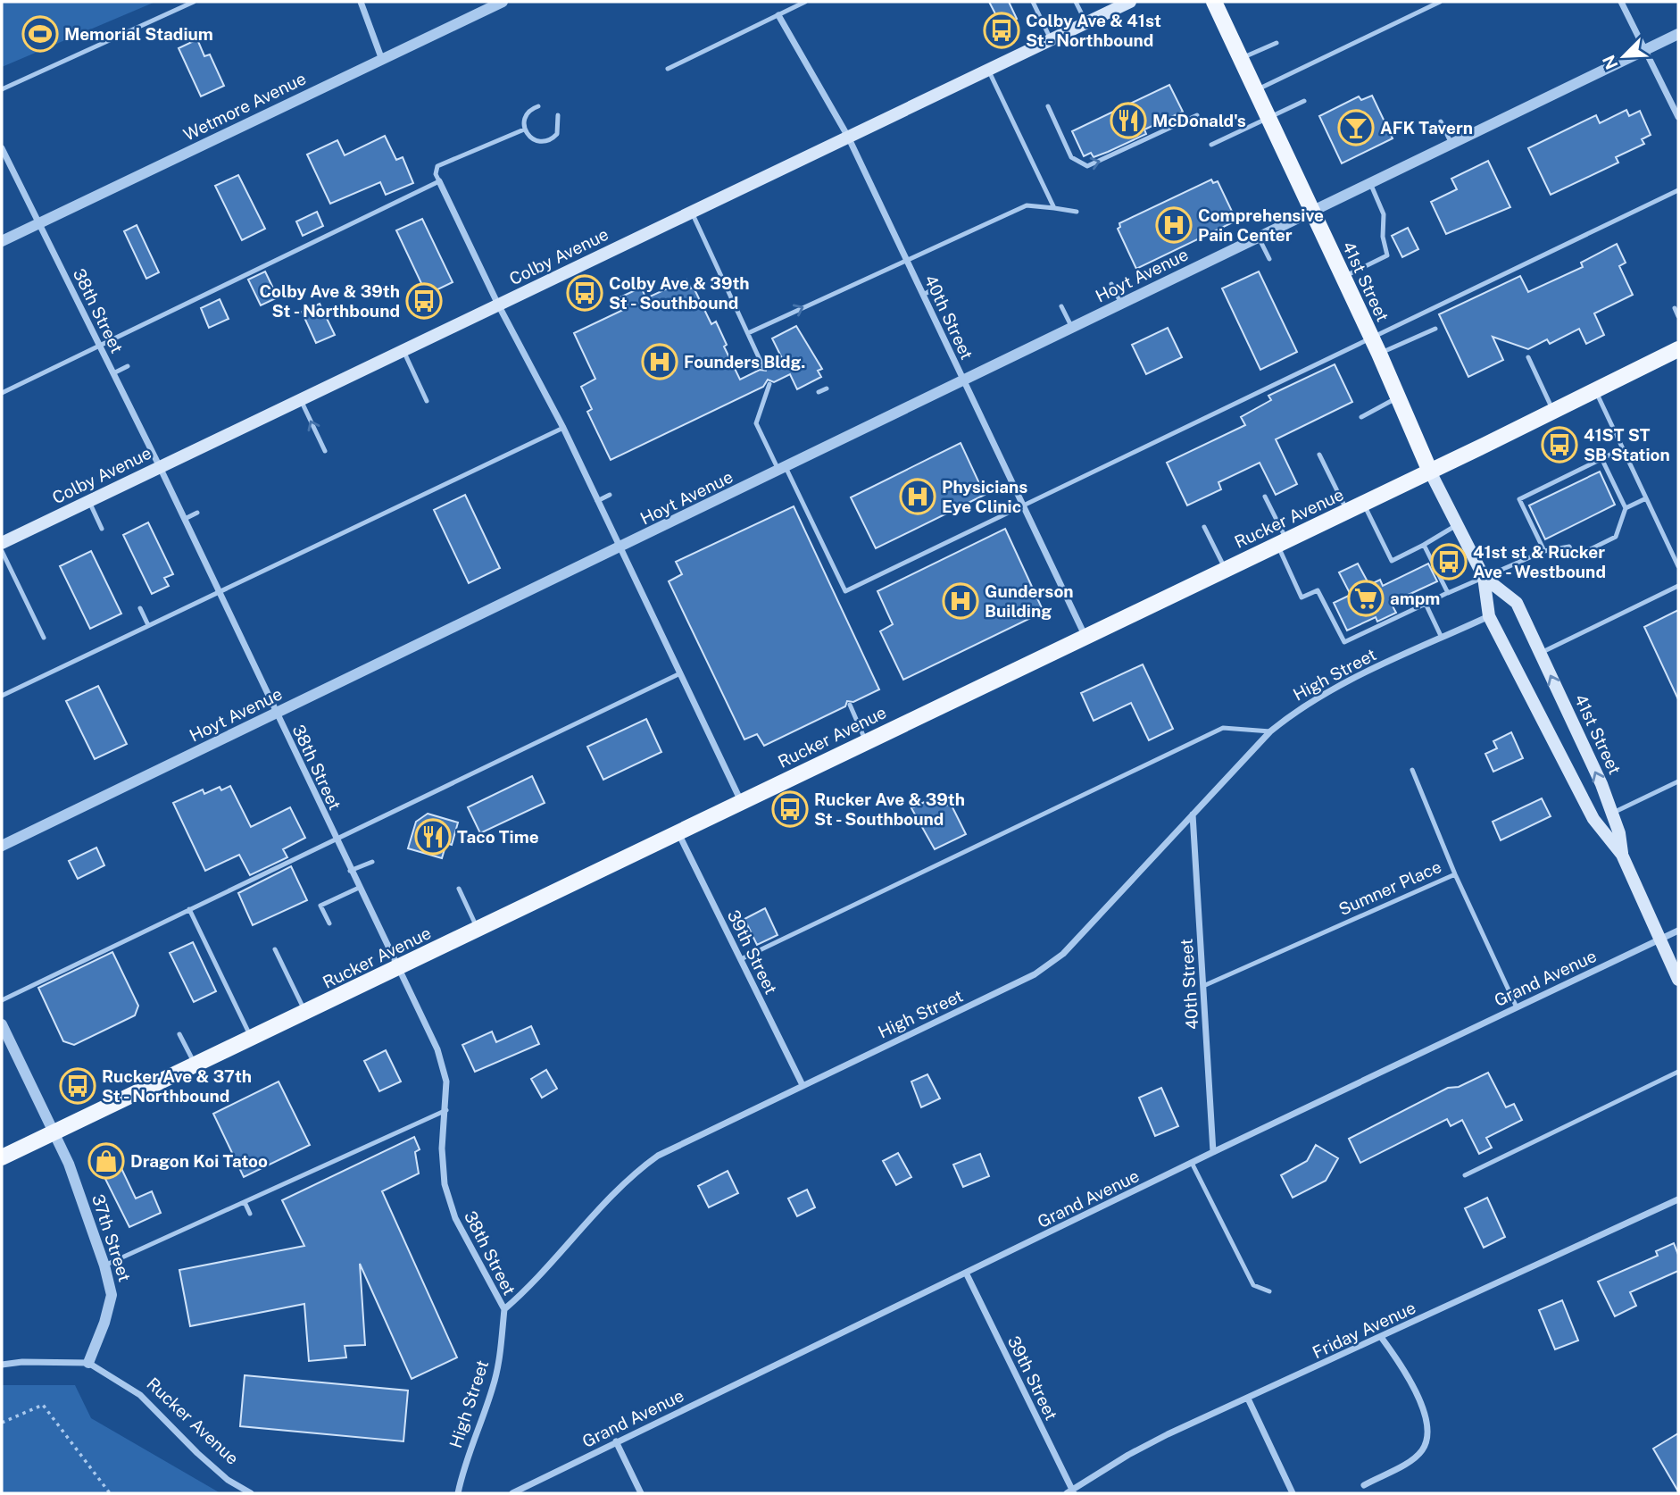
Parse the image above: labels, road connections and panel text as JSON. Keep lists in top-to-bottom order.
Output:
{
  "streets": {
    "main road": ["Colby Avenue", "41st Street", "Rucker Avenue"],
    "street": [
      "Wetmore Avenue",
      "Hoyt Avenue",
      "38th Street",
      "40th Street",
      "High Street",
      "39th Street",
      "Grand Avenue",
      "37th Street",
      "Friday Avenue"
    ],
    "lane": ["Sumner Place"]
  },
  "crossings": [
    ["Wetmore Avenue", "38th Street"],
    ["Colby Avenue", "38th Street"],
    ["Colby Avenue", "40th Street"],
    ["Hoyt Avenue", "41st Street"],
    ["Hoyt Avenue", "38th Street"],
    ["Hoyt Avenue", "40th Street"],
    ["41st Street", "Rucker Avenue"],
    ["41st Street", "High Street"],
    ["41st Street", "Grand Avenue"],
    ["38th Street", "Rucker Avenue"],
    ["38th Street", "High Street"],
    ["40th Street", "Rucker Avenue"],
    ["40th Street", "High Street"],
    ["40th Street", "Sumner Place"],
    ["40th Street", "Grand Avenue"],
    ["Rucker Avenue", "39th Street"],
    ["Rucker Avenue", "37th Street"],
    ["High Street", "39th Street"],
    ["Sumner Place", "Grand Avenue"],
    ["39th Street", "Grand Avenue"],
    ["39th Street", "Friday Avenue"]
  ],
  "places": {
    "bus stop": [
      "Colby Ave & 41st St - Northbound",
      "Colby Ave & 39th St - Southbound",
      "Colby Ave & 39th St - Northbound",
      "41ST ST SB Station",
      "41st st & Rucker Ave - Westbound",
      "Rucker Ave & 39th St - Southbound",
      "Rucker Ave & 37th St - Northbound"
    ],
    "sports": ["Memorial Stadium"],
    "restaurant": ["McDonald's", "Taco Time"],
    "bar": ["AFK Tavern"],
    "hospital": [
      "Comprehensive Pain Center",
      "Founders Bldg.",
      "Physicians Eye Clinic",
      "Gunderson Building"
    ],
    "supermarket": ["ampm"],
    "shop": ["Dragon Koi Tatoo"]
  },
  "north": "bottom left"
}
